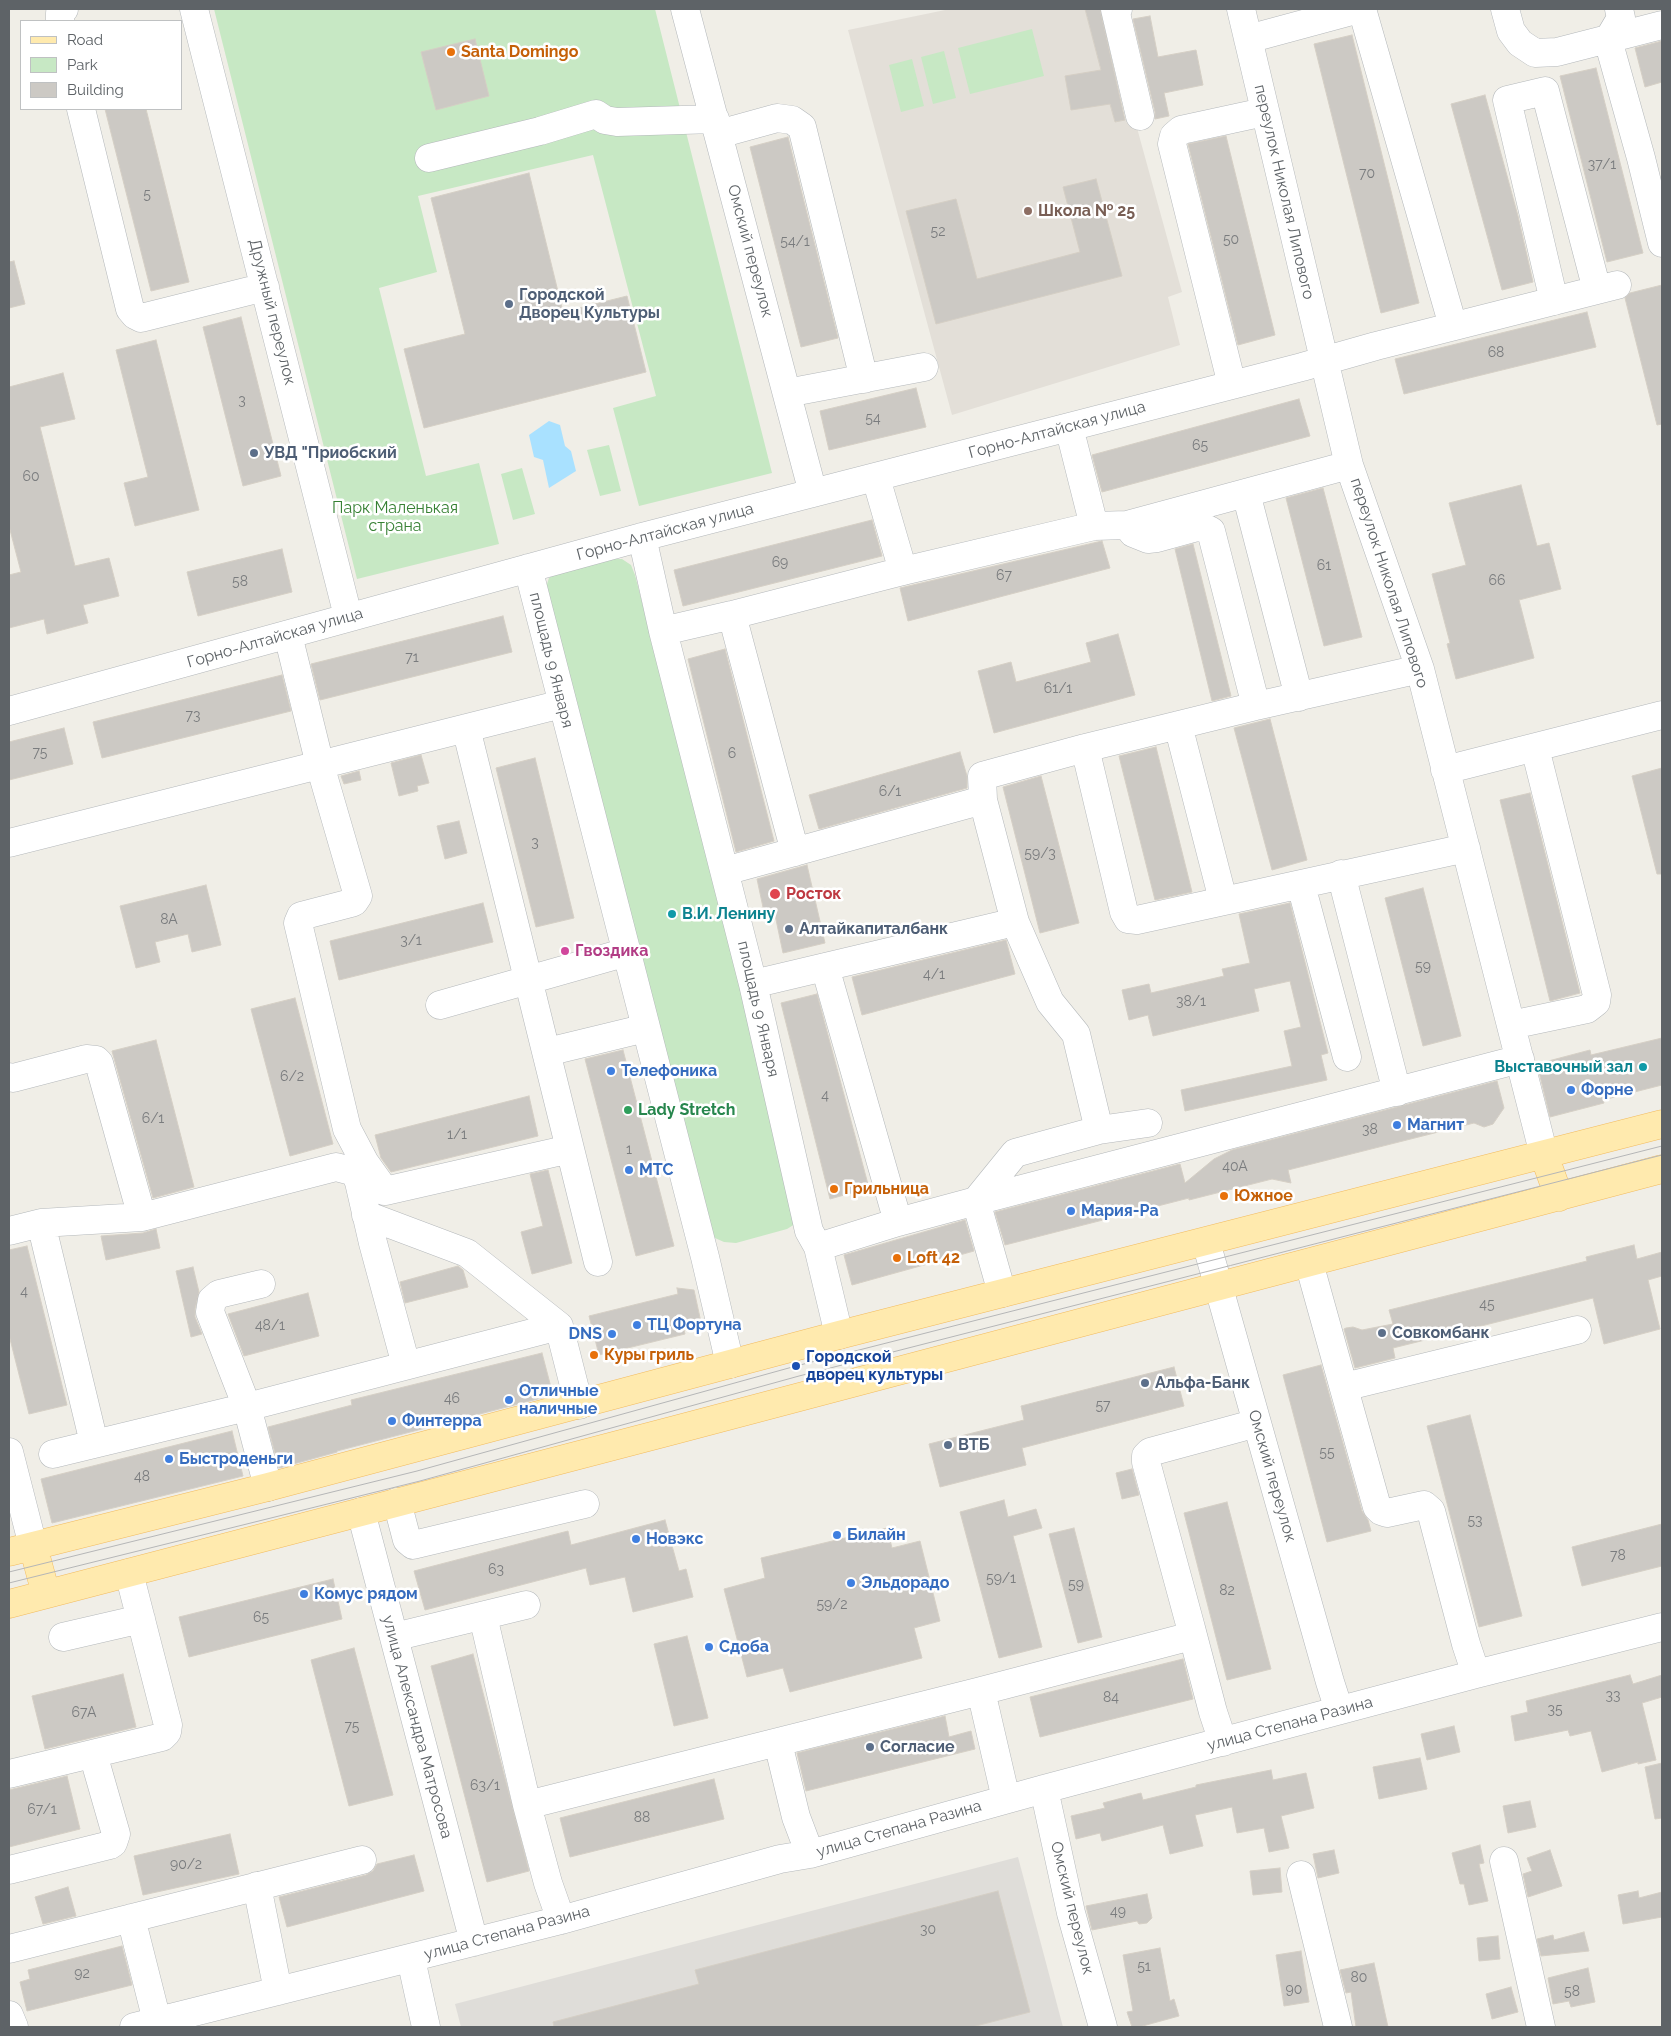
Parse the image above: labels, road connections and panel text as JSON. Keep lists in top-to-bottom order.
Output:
{
  "streets": {
    "street": [
      "переулок Николая Липового",
      "Омский переулок",
      "Дружный переулок",
      "Горно-Алтайская улица",
      "площадь 9 Января",
      "улица Степана Разина",
      "улица Александра Матросова"
    ]
  },
  "crossings": [
    ["переулок Николая Липового", "Горно-Алтайская улица"],
    ["Омский переулок", "Горно-Алтайская улица"],
    ["Омский переулок", "улица Степана Разина"],
    ["Дружный переулок", "Горно-Алтайская улица"],
    ["Горно-Алтайская улица", "площадь 9 Января"],
    ["улица Степана Разина", "улица Александра Матросова"]
  ],
  "parks": ["Парк Маленькая страна"],
  "places": [
    "Santa Domingo",
    "Школа № 25",
    "Городской Дворец Культуры",
    "УВД \"Приобский",
    "Росток",
    "В.И. Ленину",
    "Алтайкапиталбанк",
    "Гвоздика",
    "Выставочный зал",
    "Телефоника",
    "Форне",
    "Lady Stretch",
    "Магнит",
    "МТС",
    "Грильница",
    "Южное",
    "Мария-Ра",
    "Loft 42",
    "ТЦ Фортуна",
    "Совкомбанк",
    "DNS",
    "Куры гриль",
    "Городской дворец культуры",
    "Альфа-Банк",
    "Отличные наличные",
    "Финтерра",
    "ВТБ",
    "Быстроденьги",
    "Билайн",
    "Новэкс",
    "Эльдорадо",
    "Комус рядом",
    "Сдоба",
    "Согласие"
  ],
  "house_numbers": [
    "37/1",
    "70",
    "5",
    "52",
    "50",
    "54/1",
    "68",
    "3",
    "54",
    "65",
    "60",
    "69",
    "61",
    "67",
    "66",
    "58",
    "71",
    "61/1",
    "73",
    "75",
    "6",
    "6/1",
    "3",
    "59/3",
    "8А",
    "3/1",
    "59",
    "4/1",
    "38/1",
    "6/2",
    "4",
    "6/1",
    "38",
    "1/1",
    "1",
    "40А",
    "4",
    "45",
    "48/1",
    "46",
    "57",
    "55",
    "48",
    "53",
    "78",
    "63",
    "59/1",
    "59",
    "82",
    "59/2",
    "65",
    "33",
    "84",
    "35",
    "67А",
    "75",
    "63/1",
    "67/1",
    "88",
    "90/2",
    "49",
    "30",
    "51",
    "92",
    "80",
    "90",
    "58"
  ],
  "legend": ["Road", "Park", "Building"]
}
